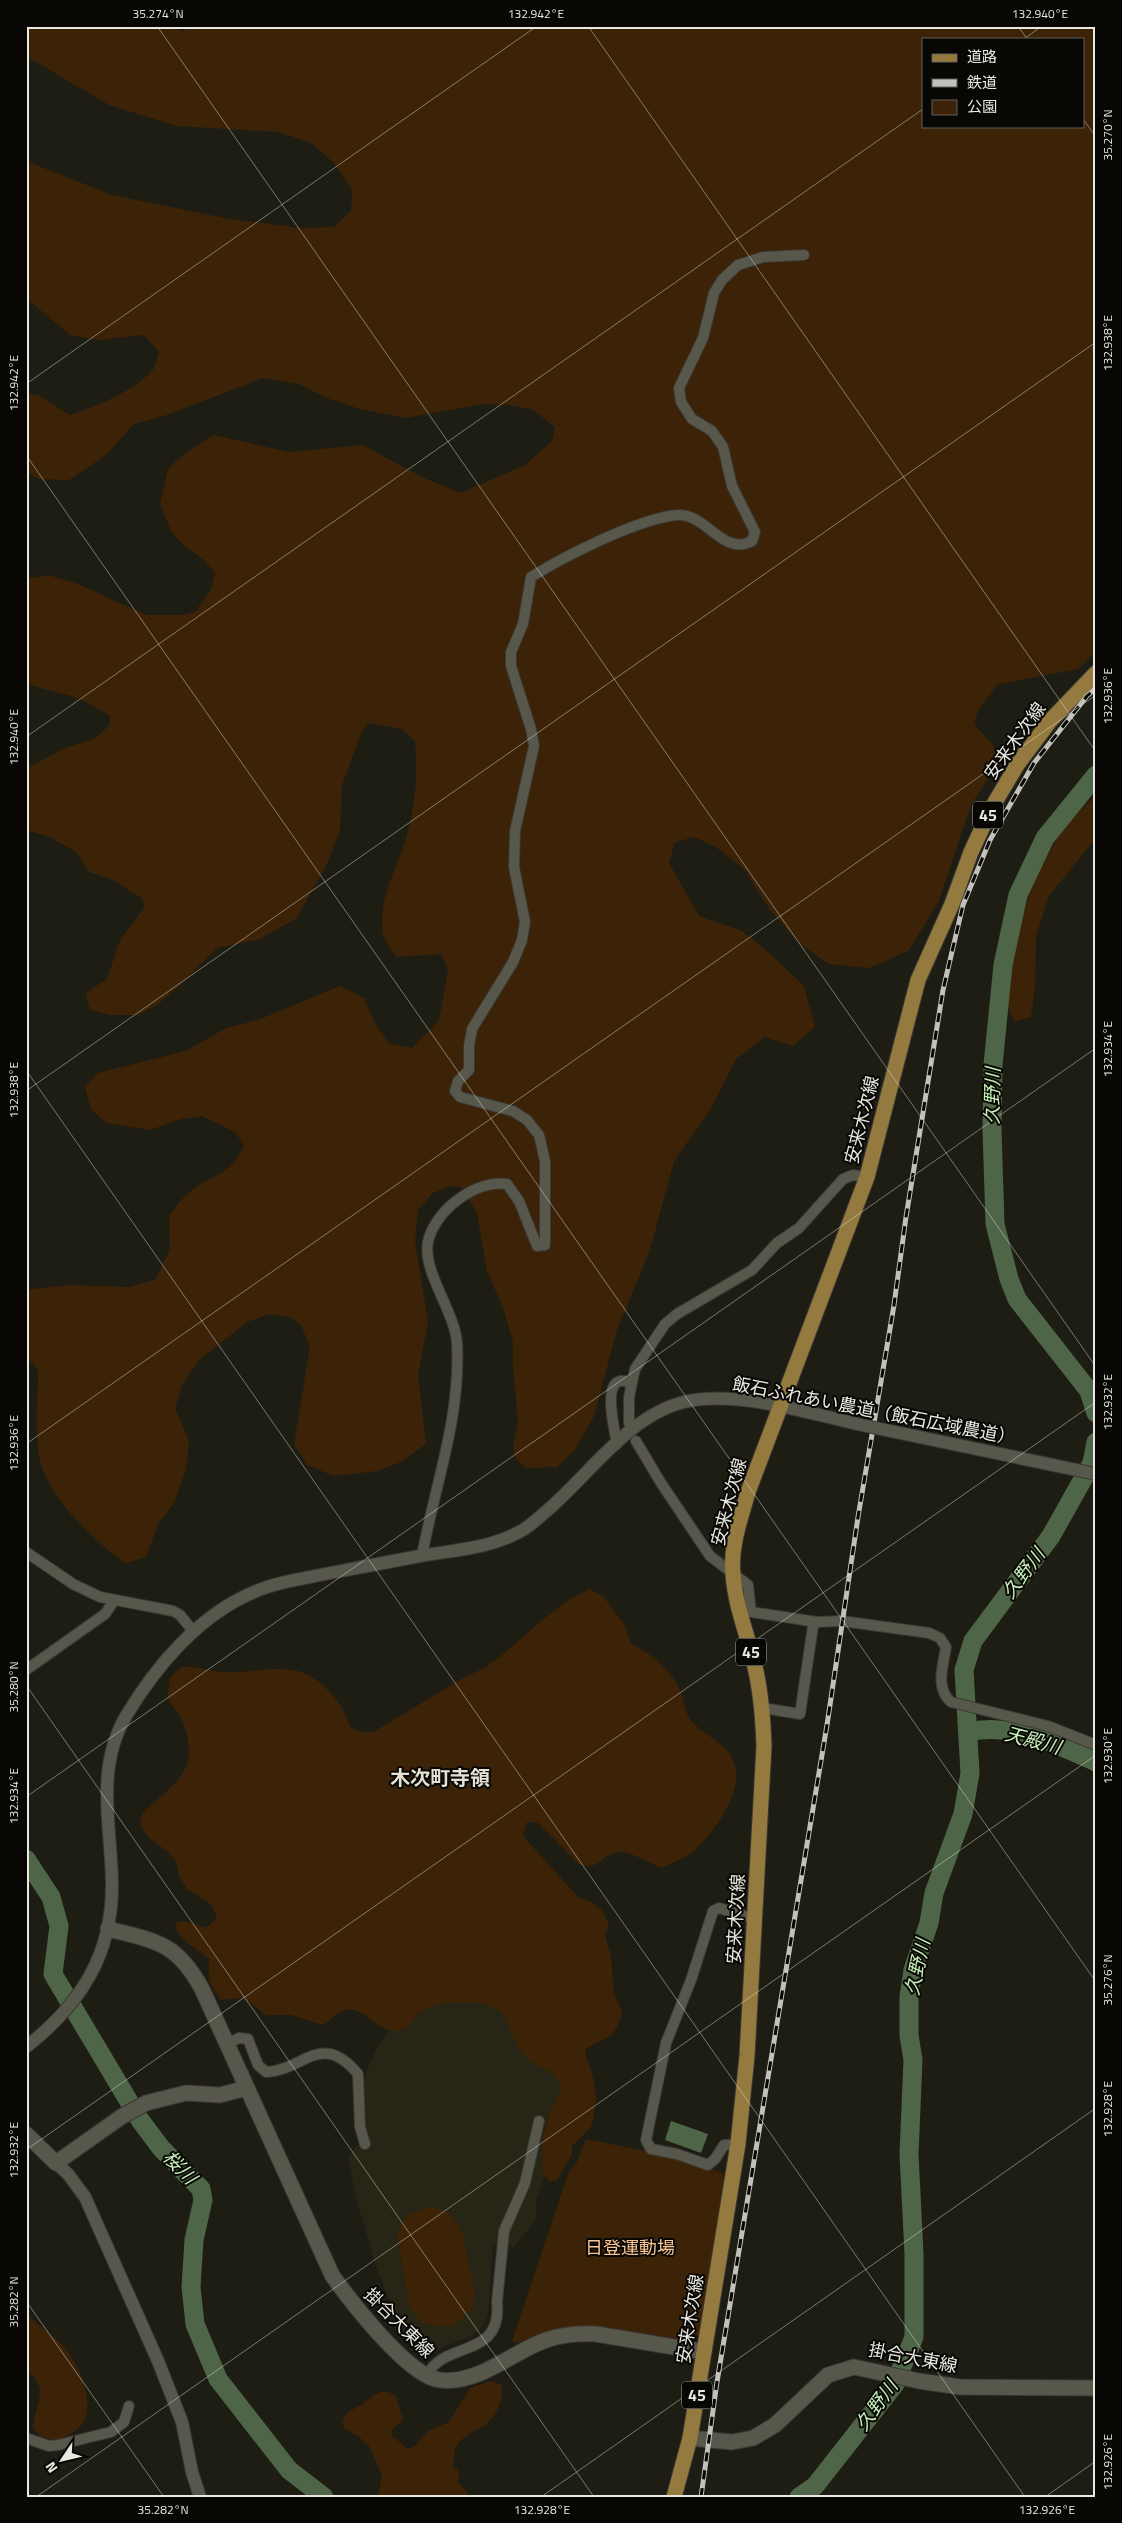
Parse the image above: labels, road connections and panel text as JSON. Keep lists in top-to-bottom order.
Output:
{
  "streets": {
    "main road": ["安来木次線", "45", "掛合大東線"],
    "street": ["飯石ふれあい農道（飯石広域農道）"]
  },
  "crossings": [
    ["安来木次線", "飯石ふれあい農道（飯石広域農道）"],
    ["安来木次線", "掛合大東線"],
    ["飯石ふれあい農道（飯石広域農道）", "掛合大東線"]
  ],
  "districts": ["木次町寺領"],
  "water": ["久野川", "天殿川", "桜川"],
  "parks": ["日登運動場"],
  "legend": ["道路", "鉄道", "公園"],
  "north": "bottom left",
  "coordinates": [
    "35.274°N",
    "132.942°E",
    "132.940°E",
    "35.270°N",
    "132.938°E",
    "132.936°E",
    "132.934°E",
    "132.932°E",
    "35.280°N",
    "132.930°E",
    "35.276°N",
    "132.928°E",
    "35.282°N",
    "132.926°E"
  ]
}
